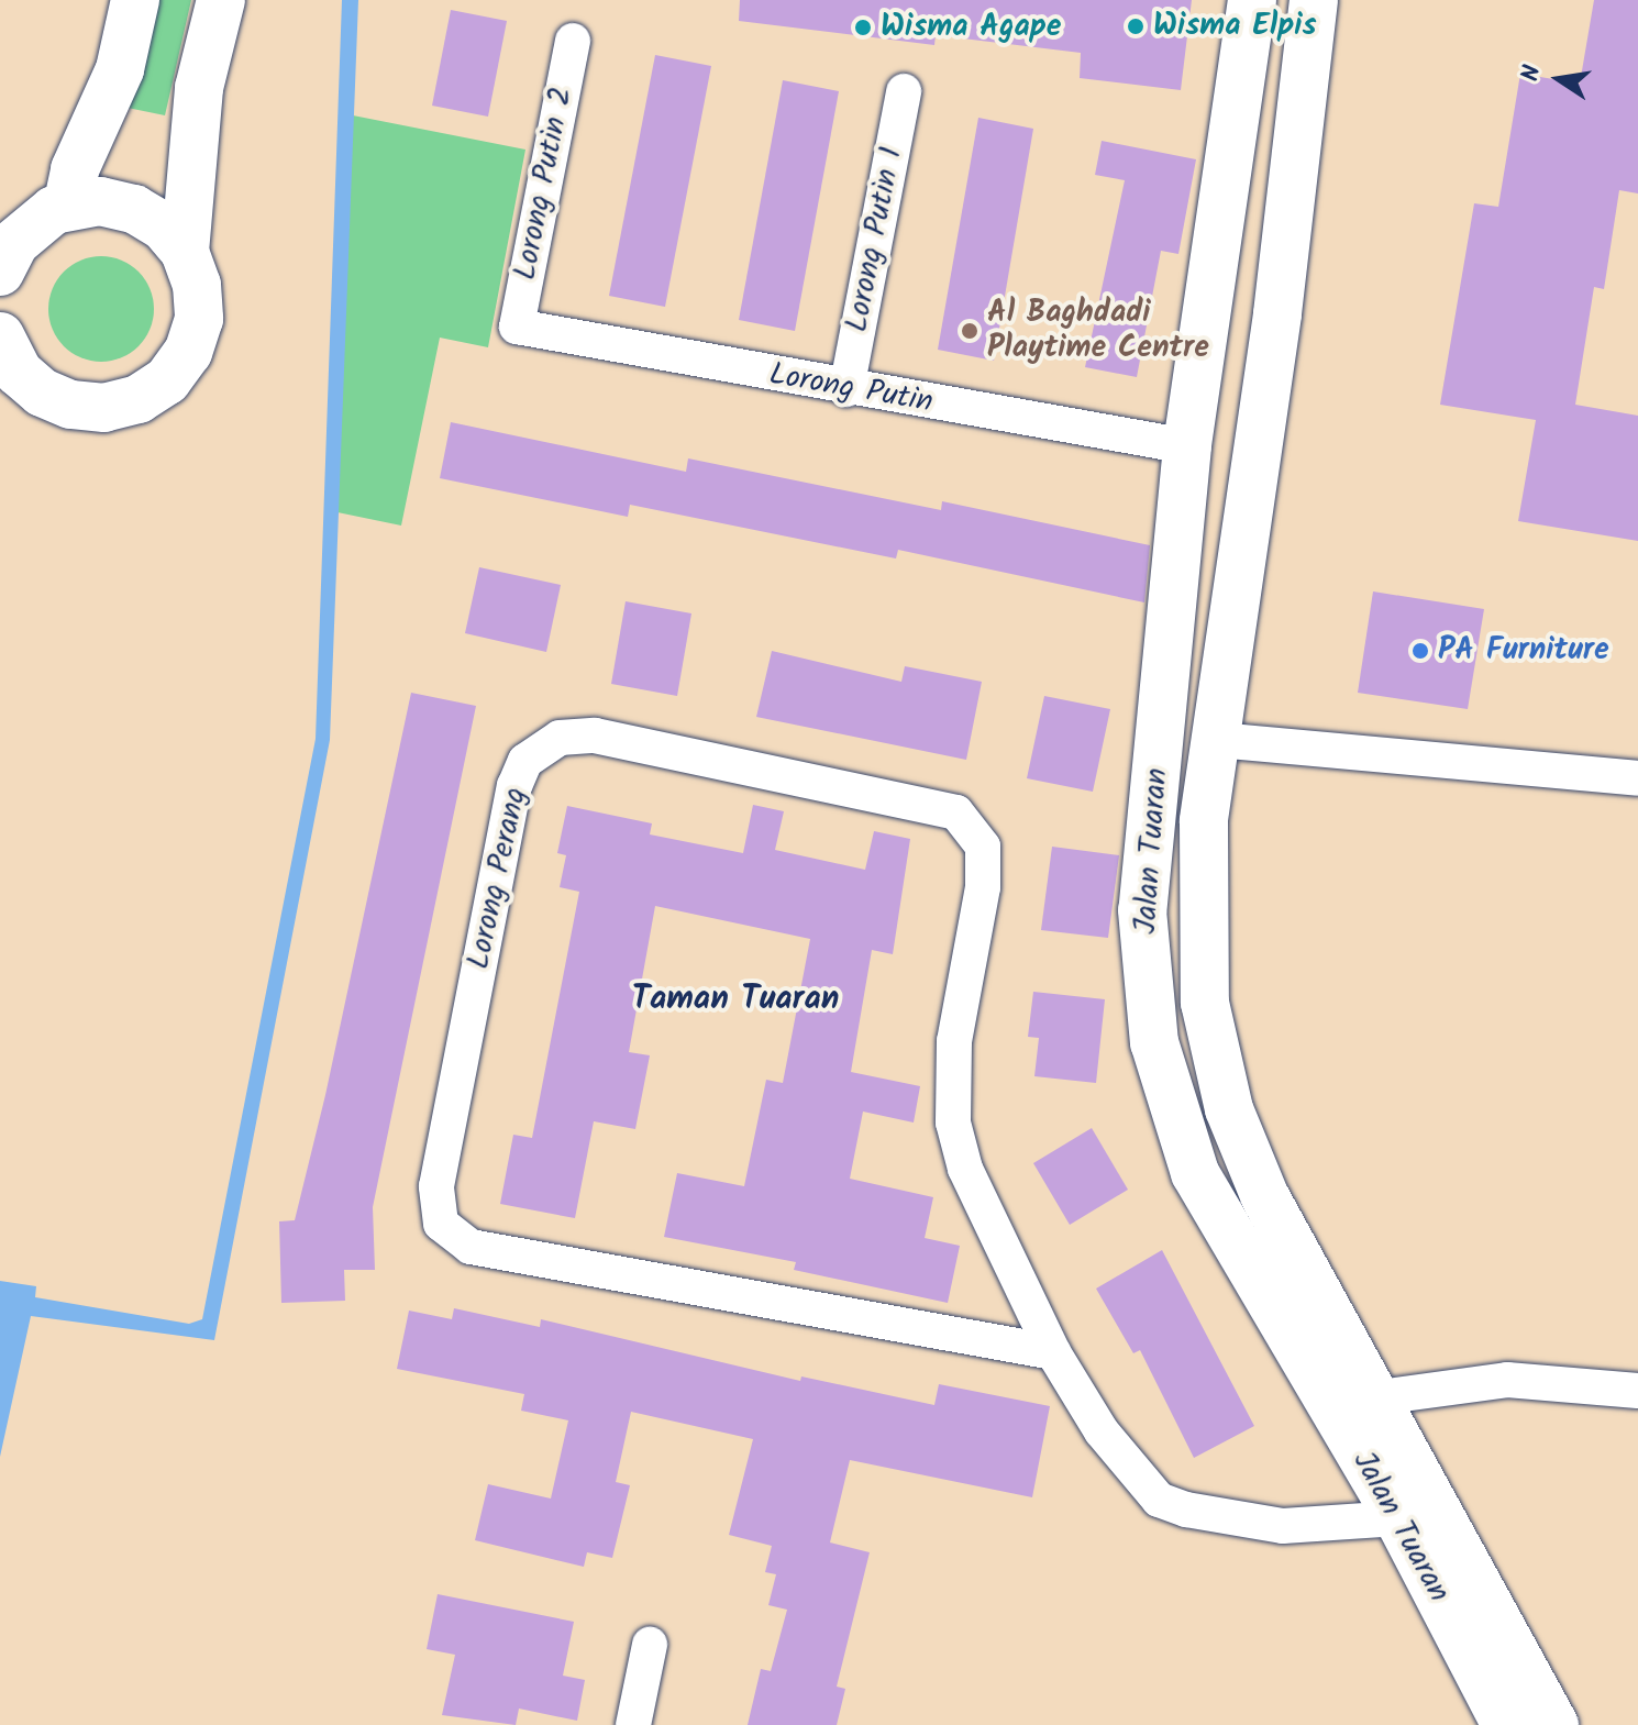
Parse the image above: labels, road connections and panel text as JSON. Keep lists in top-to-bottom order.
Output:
{
  "streets": {
    "main road": ["Jalan Tuaran"],
    "street": [
      "Lorong Putin 2",
      "Lorong Putin 1",
      "Lorong Putin",
      "Lorong Perang"
    ]
  },
  "crossings": [
    ["Lorong Putin 2", "Lorong Putin"],
    ["Lorong Putin 1", "Lorong Putin"],
    ["Lorong Putin", "Jalan Tuaran"],
    ["Jalan Tuaran", "Lorong Perang"]
  ],
  "districts": ["Taman Tuaran"],
  "places": [
    "Wisma Elpis",
    "Wisma Agape",
    "Al Baghdadi Playtime Centre",
    "PA Furniture"
  ],
  "north": "left"
}
